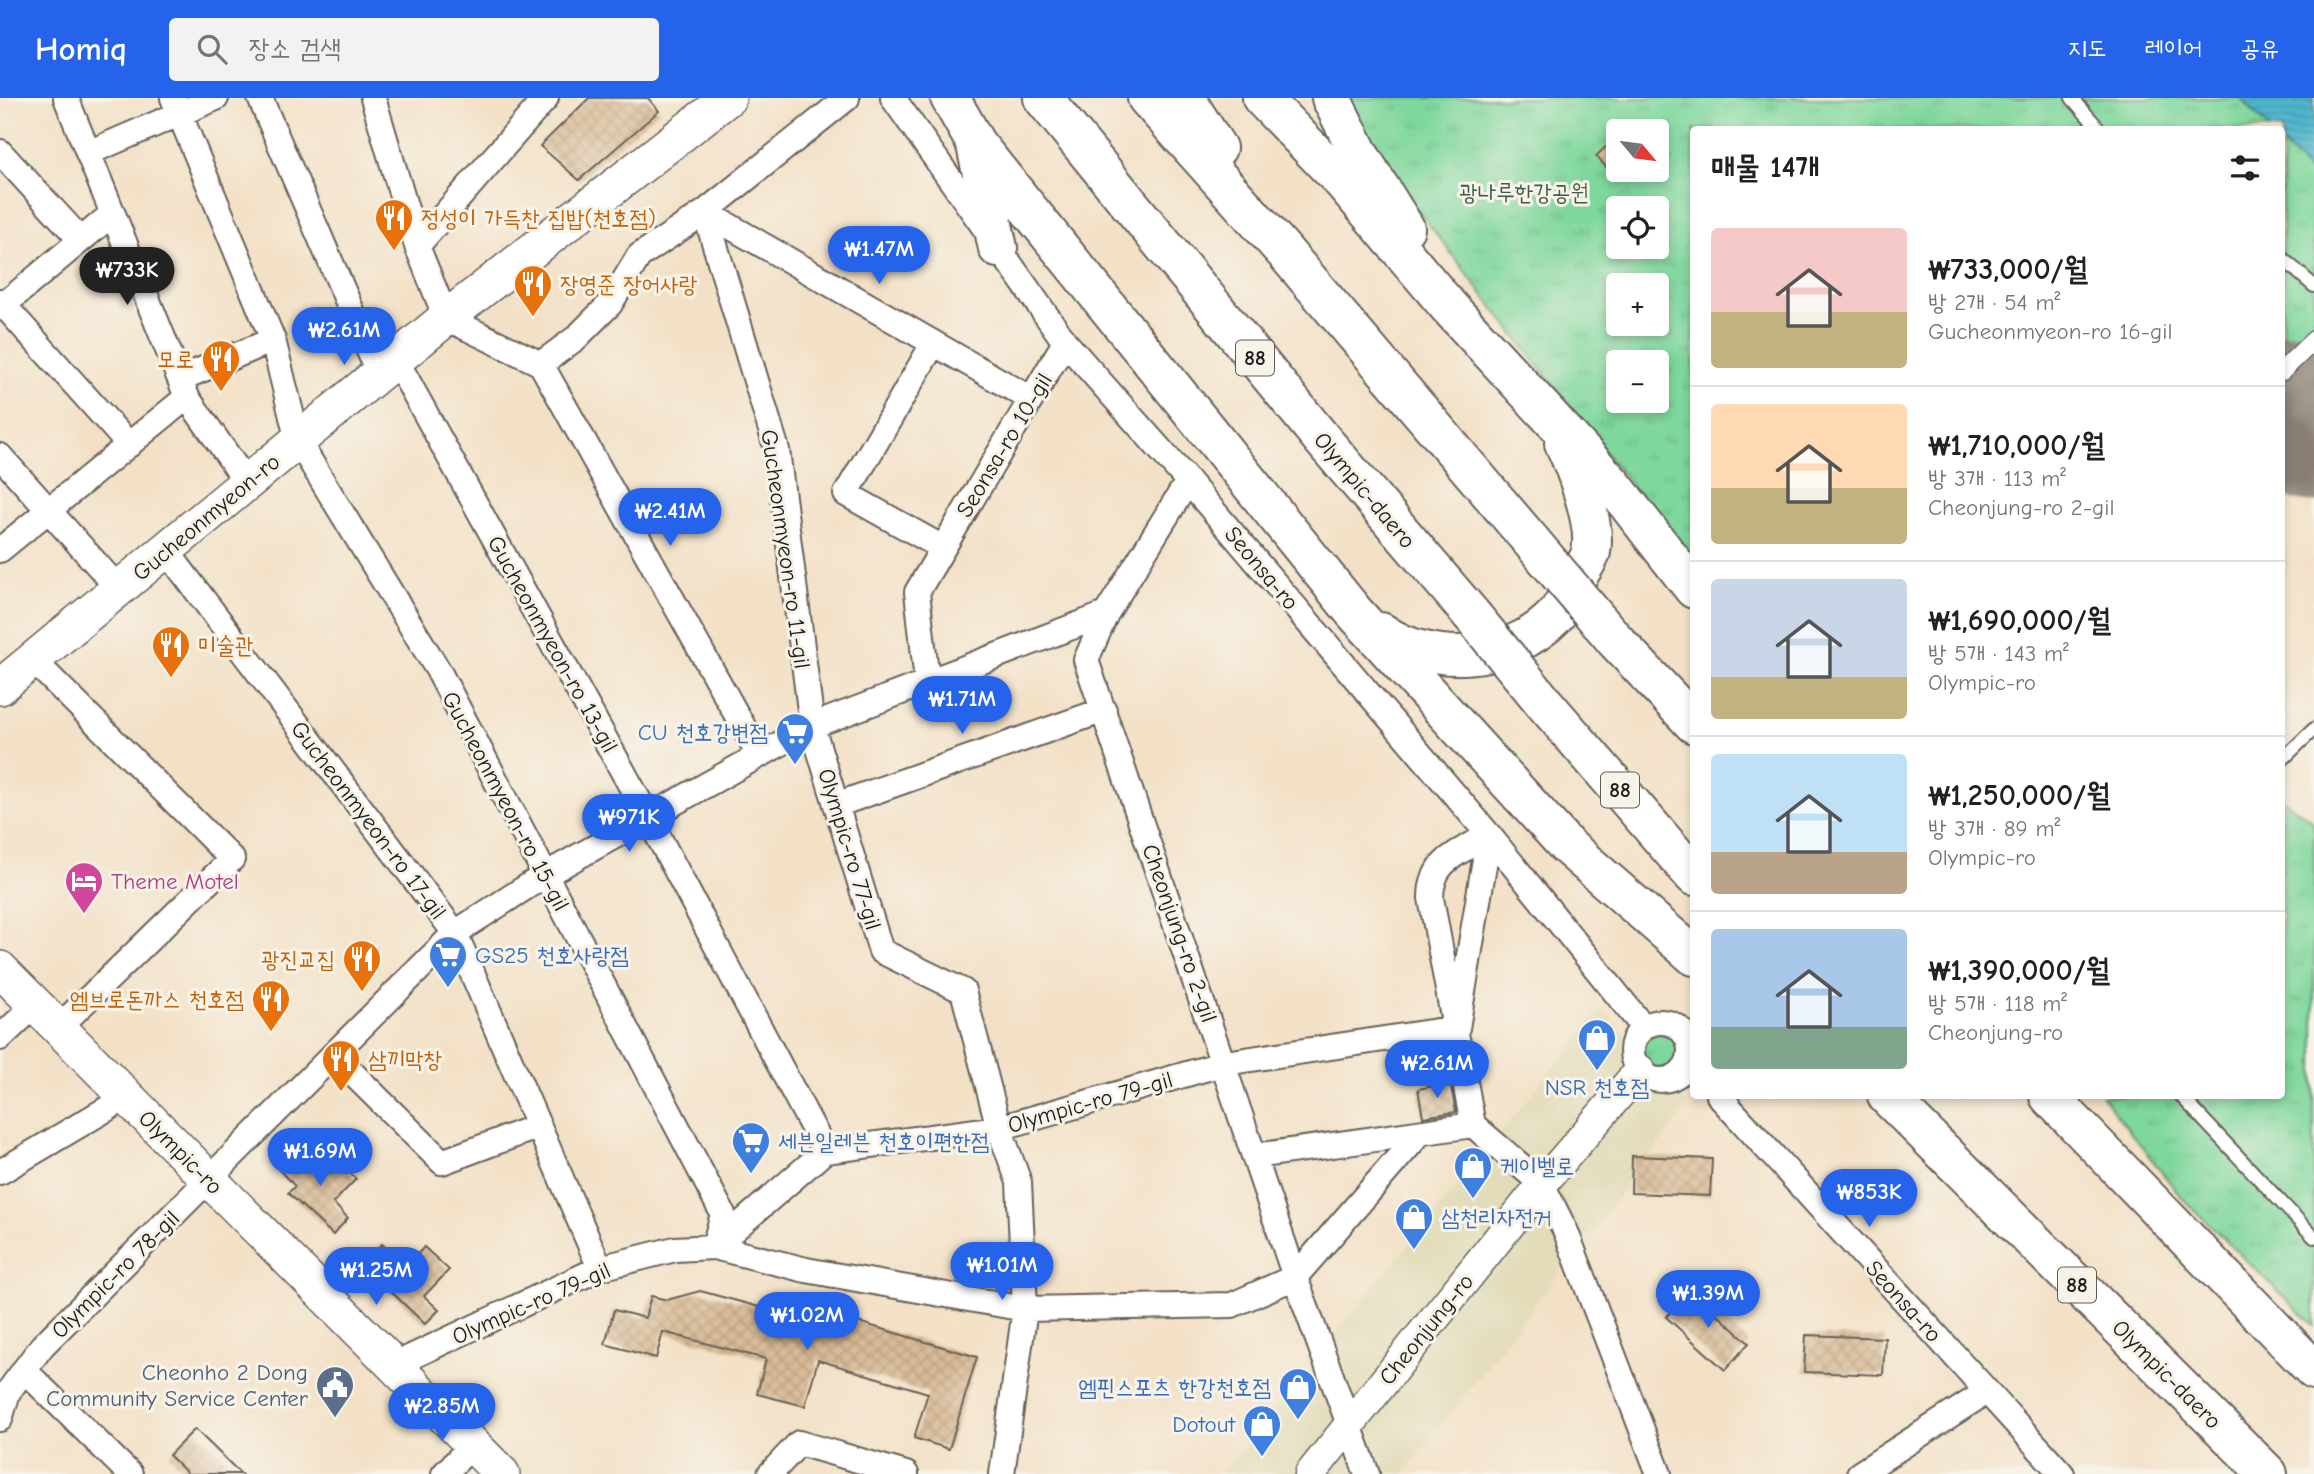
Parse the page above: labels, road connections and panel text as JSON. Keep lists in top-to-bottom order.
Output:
{
  "streets": {
    "highway": ["88", "Olympic-daero"],
    "main road": ["Gucheonmyeon-ro", "Olympic-ro"],
    "street": [
      "Seonsa-ro 10-gil",
      "Gucheonmyeon-ro 11-gil",
      "Seonsa-ro",
      "Gucheonmyeon-ro 13-gil",
      "Gucheonmyeon-ro 15-gil",
      "Gucheonmyeon-ro 17-gil",
      "Olympic-ro 77-gil",
      "Cheonjung-ro 2-gil",
      "Olympic-ro 79-gil",
      "Olympic-ro 78-gil",
      "Cheonjung-ro"
    ]
  },
  "crossings": [
    ["Seonsa-ro 10-gil", "Seonsa-ro"],
    ["Gucheonmyeon-ro", "Gucheonmyeon-ro 13-gil"],
    ["Gucheonmyeon-ro", "Gucheonmyeon-ro 15-gil"],
    ["Gucheonmyeon-ro", "Gucheonmyeon-ro 17-gil"],
    ["Gucheonmyeon-ro 11-gil", "Olympic-ro 77-gil"],
    ["Seonsa-ro", "Cheonjung-ro 2-gil"],
    ["Seonsa-ro", "Cheonjung-ro"],
    ["Gucheonmyeon-ro 13-gil", "Olympic-ro 79-gil"],
    ["Gucheonmyeon-ro 15-gil", "Olympic-ro 79-gil"],
    ["Gucheonmyeon-ro 17-gil", "Olympic-ro 79-gil"],
    ["Olympic-ro 77-gil", "Olympic-ro 79-gil"],
    ["Cheonjung-ro 2-gil", "Olympic-ro 79-gil"],
    ["Cheonjung-ro 2-gil", "Cheonjung-ro"],
    ["Olympic-ro 79-gil", "Olympic-ro"],
    ["Olympic-ro", "Olympic-ro 78-gil"]
  ],
  "parks": ["광나루한강공원"],
  "places": {
    "restaurant": [
      "정성이 가득찬 집밥(천호점)",
      "장영준 장어사랑",
      "모로",
      "미술관",
      "광진교집",
      "엠브로돈까스 천호점",
      "삼끼막창"
    ],
    "supermarket": ["CU 천호강변점", "GS25 천호사랑점", "세븐일레븐 천호이편한점"],
    "hotel": ["Theme Motel"],
    "shop": [
      "NSR 천호점",
      "케이벨로",
      "삼천리자전거",
      "엠핀스포츠 한강천호점",
      "Dotout"
    ],
    "public building": ["Cheonho 2 Dong Community Service Center"]
  },
  "north": "bottom right",
  "page": {
    "header": "Homiq",
    "search": "장소 검색",
    "nav": ["지도", "레이어", "공유"],
    "map_buttons": ["+", "−"],
    "heading": "매물 14개",
    "list": [
      {
        "name": "₩733,000/월",
        "note": "방 2개 · 54 m² · Gucheonmyeon-ro 16-gil"
      },
      {
        "name": "₩1,710,000/월",
        "note": "방 3개 · 113 m² · Cheonjung-ro 2-gil"
      },
      {
        "name": "₩1,690,000/월",
        "note": "방 5개 · 143 m² · Olympic-ro"
      },
      {
        "name": "₩1,250,000/월",
        "note": "방 3개 · 89 m² · Olympic-ro"
      },
      {
        "name": "₩1,390,000/월",
        "note": "방 5개 · 118 m² · Cheonjung-ro"
      }
    ],
    "price": [
      "₩1.47M",
      "₩733K",
      "₩2.61M",
      "₩2.41M",
      "₩1.71M",
      "₩971K",
      "₩2.61M",
      "₩1.69M",
      "₩853K",
      "₩1.01M",
      "₩1.25M",
      "₩1.39M",
      "₩1.02M",
      "₩2.85M"
    ]
  }
}
